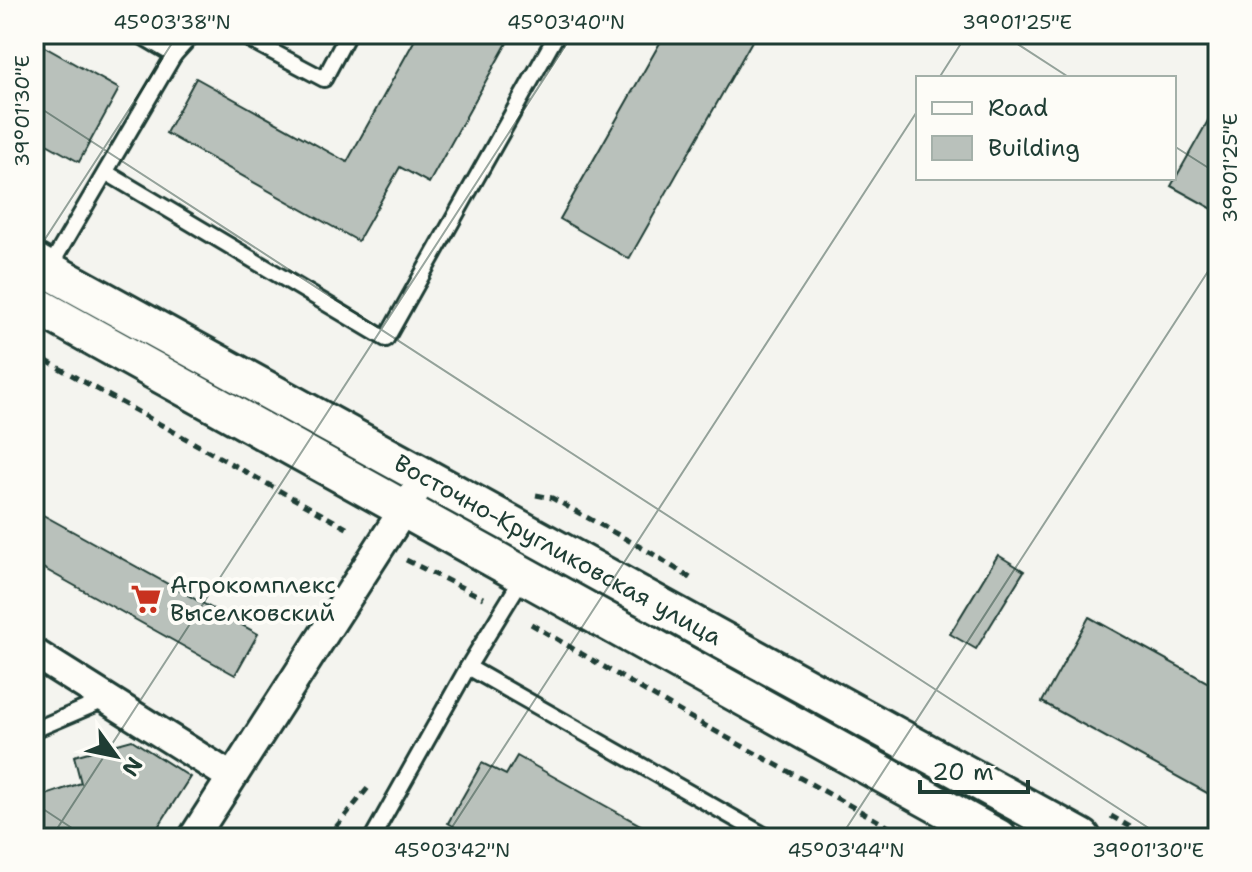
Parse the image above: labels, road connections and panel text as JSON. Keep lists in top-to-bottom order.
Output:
{
  "streets": {
    "street": ["Восточно-Кругликовская улица"]
  },
  "places": {
    "supermarket": ["Агрокомплекс Выселковский"]
  },
  "legend": ["Road", "Building"],
  "scale_bar": "20 m",
  "north": "bottom right",
  "coordinates": [
    "45°03'38\"N",
    "45°03'40\"N",
    "39°01'25\"E",
    "39°01'30\"E",
    "45°03'42\"N",
    "45°03'44\"N"
  ]
}
